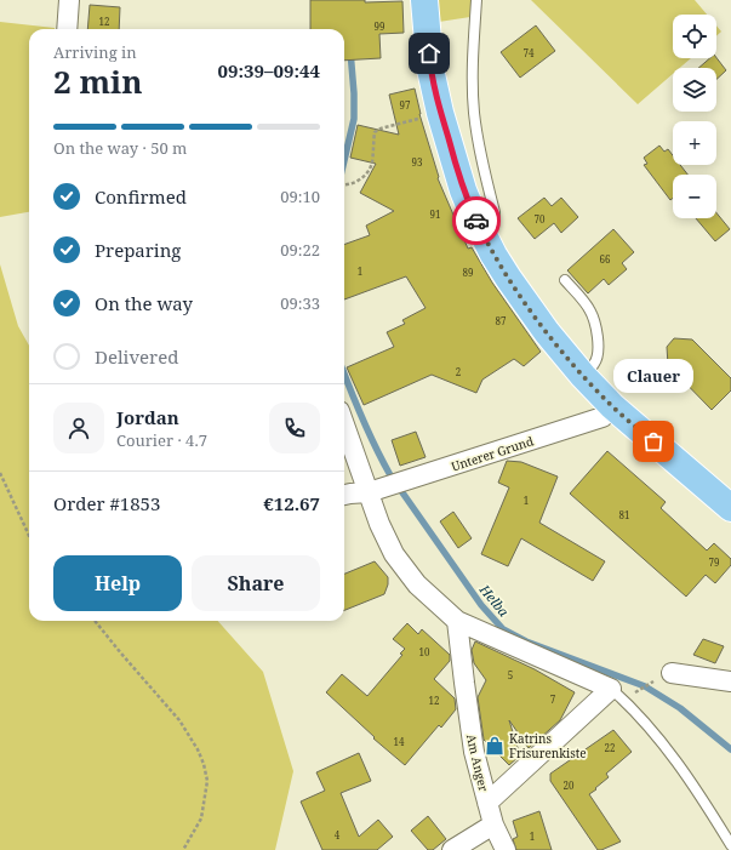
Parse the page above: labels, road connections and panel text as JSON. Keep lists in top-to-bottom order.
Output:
{
  "streets": {
    "street": ["Unterer Grund", "Am Anger"]
  },
  "water": ["Helba"],
  "places": {
    "other": ["Clauer"],
    "shop": ["Katrins Frisurenkiste"]
  },
  "house_numbers": [
    "12",
    "99",
    "74",
    "97",
    "93",
    "91",
    "70",
    "66",
    "1",
    "89",
    "87",
    "2",
    "1",
    "81",
    "79",
    "10",
    "5",
    "7",
    "12",
    "14",
    "22",
    "20",
    "4",
    "1"
  ],
  "page": {
    "map_buttons": ["+", "−"],
    "heading": ["2 min", "Arriving in", "09:39–09:44"],
    "panel": [
      "Jordan",
      "Courier · 4.7",
      "Order #1853",
      "€12.67"
    ],
    "bar": "On the way · 50 m",
    "list": [
      ["Confirmed", "09:10"],
      ["Preparing", "09:22"],
      ["On the way", "09:33"],
      "Delivered"
    ],
    "bubble": "Clauer",
    "buttons": ["Help", "Share"]
  }
}
